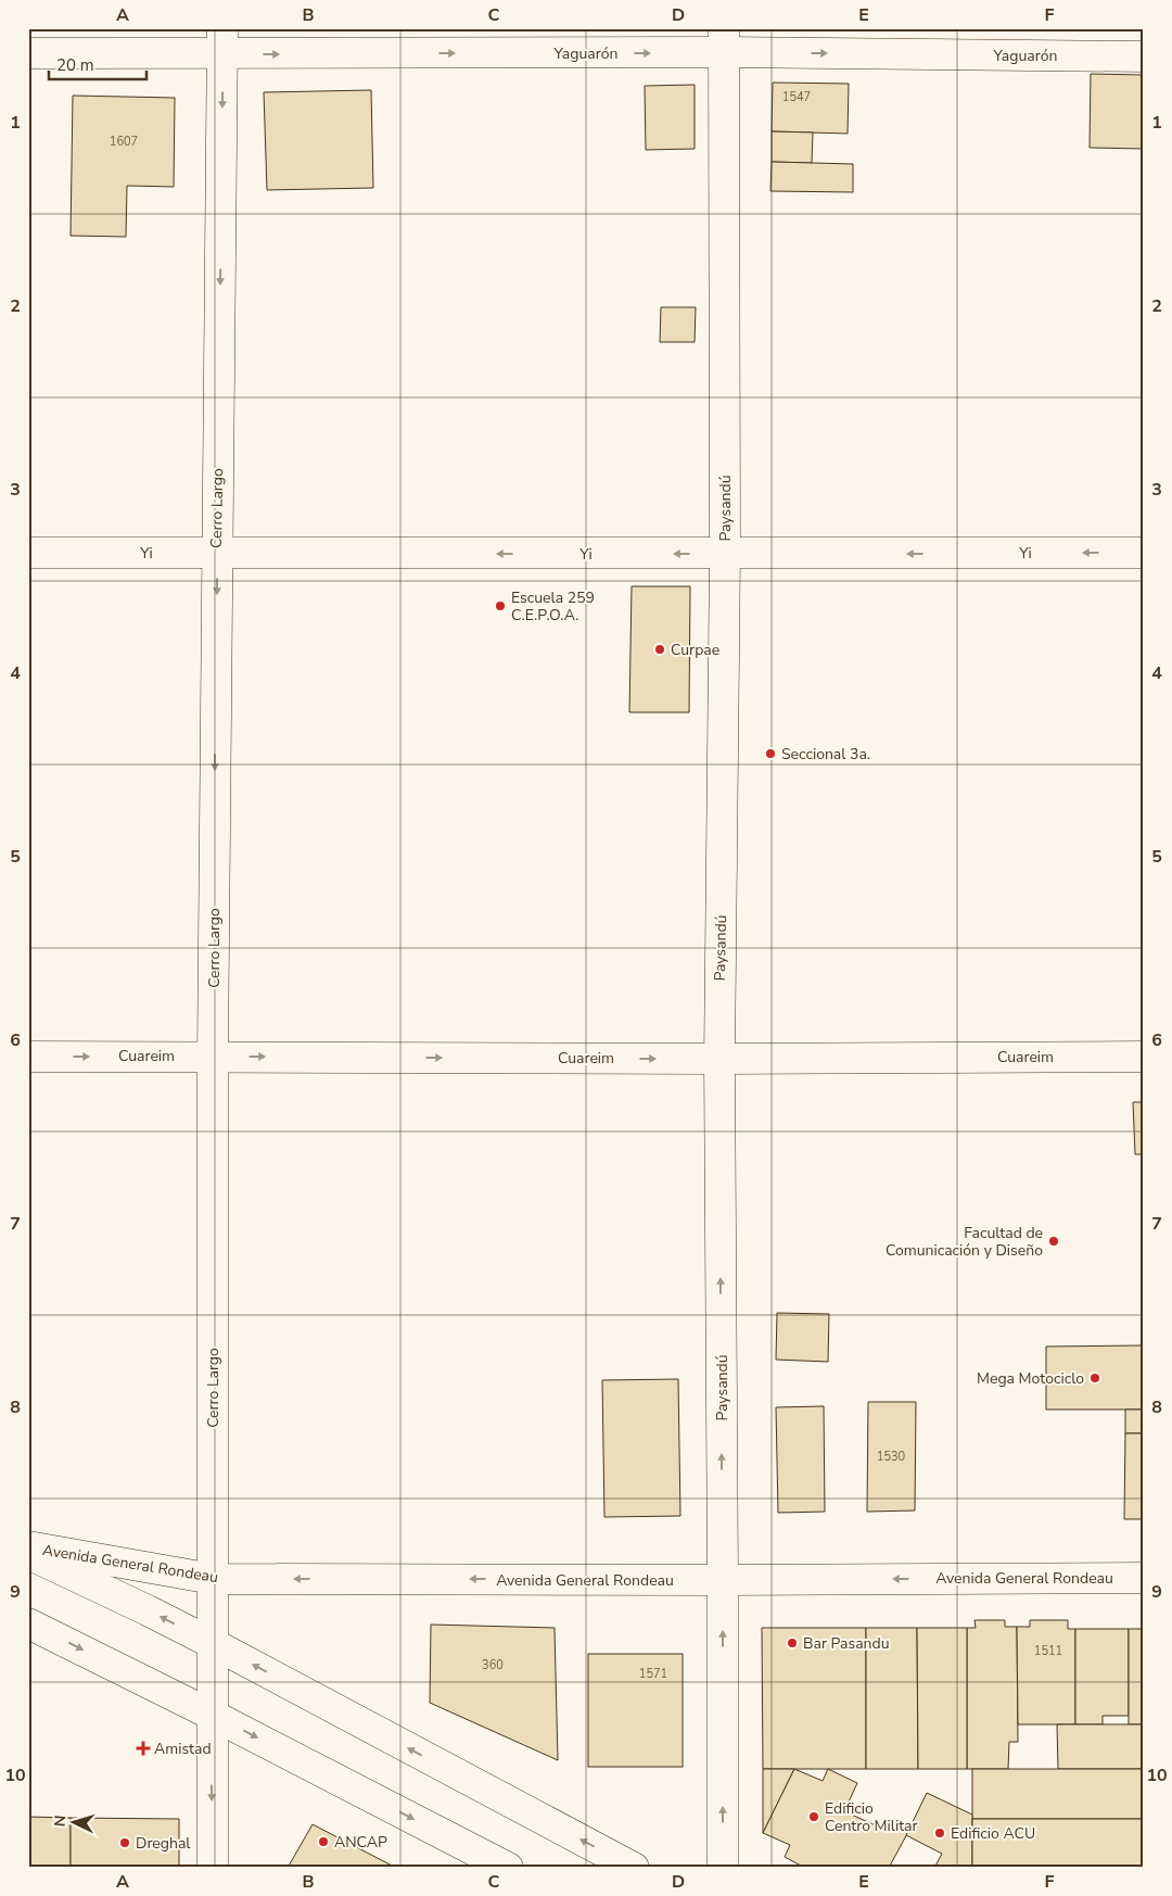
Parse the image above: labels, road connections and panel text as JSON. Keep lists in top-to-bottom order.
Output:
{
  "streets": {
    "street": [
      "Yaguarón",
      "Cerro Largo",
      "Paysandú",
      "Yi",
      "Cuareim",
      "Avenida General Rondeau"
    ]
  },
  "crossings": [
    ["Yaguarón", "Cerro Largo"],
    ["Yaguarón", "Paysandú"],
    ["Cerro Largo", "Yi"],
    ["Cerro Largo", "Cuareim"],
    ["Cerro Largo", "Avenida General Rondeau"],
    ["Paysandú", "Yi"],
    ["Paysandú", "Cuareim"],
    ["Paysandú", "Avenida General Rondeau"]
  ],
  "one_way": [
    "Yaguarón",
    "Cerro Largo",
    "Paysandú",
    "Yi",
    "Cuareim",
    "Avenida General Rondeau"
  ],
  "places": {
    "other": [
      "Escuela 259 C.E.P.O.A.",
      "Curpae",
      "Seccional 3a.",
      "Facultad de Comunicación y Diseño",
      "Mega Motociclo",
      "Bar Pasandu",
      "Edificio Centro Militar",
      "Edificio ACU",
      "ANCAP",
      "Dreghal"
    ],
    "health": ["Amistad"]
  },
  "house_numbers": [
    "1547",
    "1607",
    "1530",
    "1511",
    "360",
    "1571"
  ],
  "scale_bar": "20 m",
  "north": "left",
  "grid": {
    "columns": [
      "A",
      "B",
      "C",
      "D",
      "E",
      "F"
    ],
    "rows": [
      "1",
      "2",
      "3",
      "4",
      "5",
      "6",
      "7",
      "8",
      "9",
      "10"
    ]
  }
}
